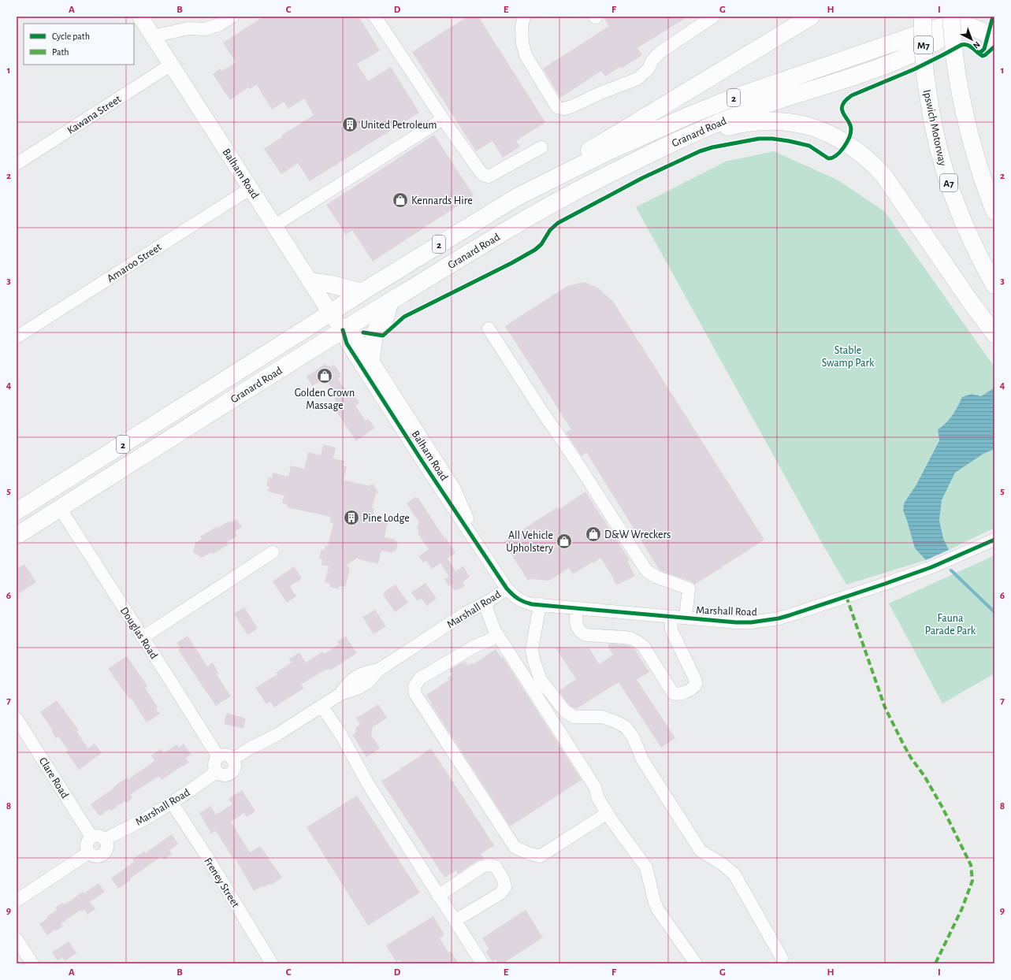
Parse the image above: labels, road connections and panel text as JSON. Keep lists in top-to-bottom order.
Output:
{
  "streets": {
    "highway": [
      "M7",
      "2",
      "Ipswich Motorway",
      "Granard Road",
      "A7"
    ],
    "main road": ["Balham Road"],
    "street": [
      "Kawana Street",
      "Amaroo Street",
      "Marshall Road",
      "Douglas Road",
      "Clare Road",
      "Freney Street"
    ]
  },
  "crossings": [
    ["Kawana Street", "Balham Road"],
    ["Granard Road", "Balham Road"],
    ["Granard Road", "Douglas Road"],
    ["Balham Road", "Amaroo Street"],
    ["Balham Road", "Marshall Road"],
    ["Marshall Road", "Douglas Road"],
    ["Marshall Road", "Clare Road"],
    ["Marshall Road", "Freney Street"]
  ],
  "parks": ["Stable Swamp Park", "Fauna Parade Park"],
  "places": {
    "building": ["United Petroleum", "Pine Lodge"],
    "shop": [
      "Kennards Hire",
      "Golden Crown Massage",
      "D&W Wreckers",
      "All Vehicle Upholstery"
    ]
  },
  "legend": ["Cycle path", "Path"],
  "north": "bottom right",
  "grid": {
    "columns": [
      "A",
      "B",
      "C",
      "D",
      "E",
      "F",
      "G",
      "H",
      "I"
    ],
    "rows": [
      "1",
      "2",
      "3",
      "4",
      "5",
      "6",
      "7",
      "8",
      "9"
    ]
  }
}
